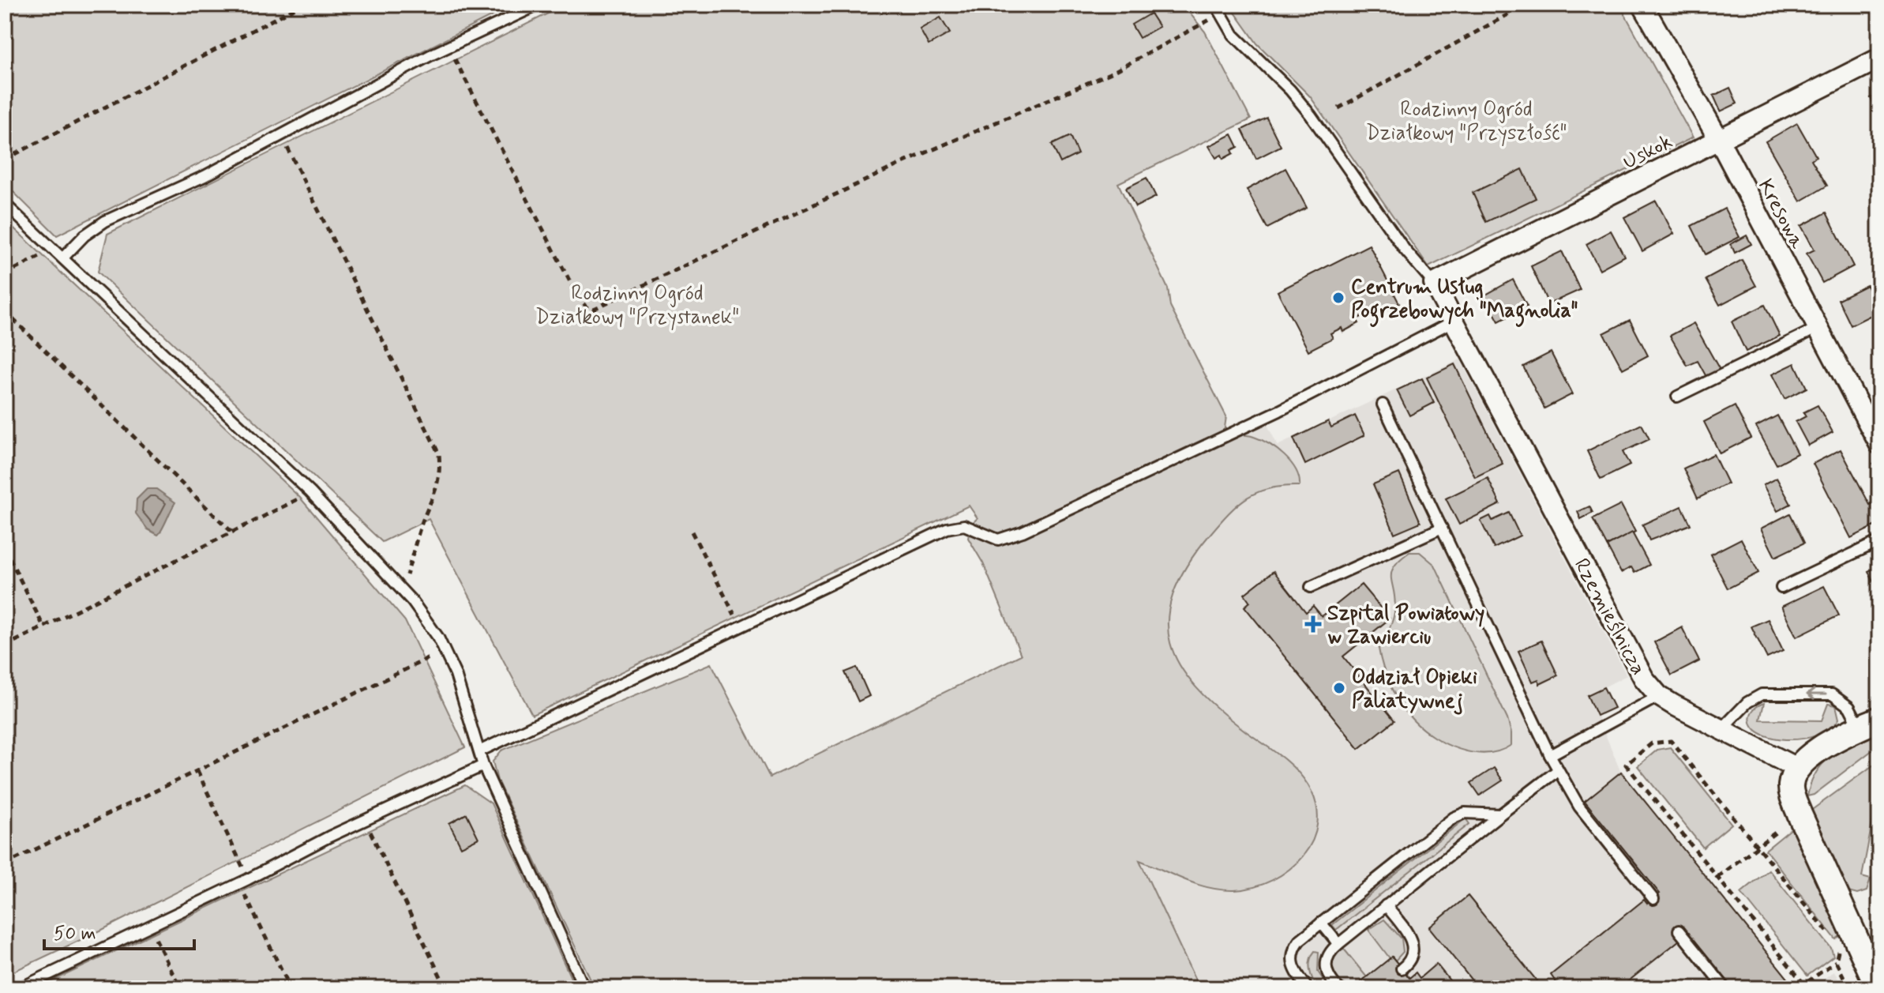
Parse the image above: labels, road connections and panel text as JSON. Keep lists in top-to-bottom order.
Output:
{
  "streets": {
    "street": ["Uskok", "Kresowa", "Rzemieślnicza"]
  },
  "crossings": [
    ["Uskok", "Kresowa"],
    ["Uskok", "Rzemieślnicza"]
  ],
  "parks": ["Rodzinny Ogród Działkowy \"Przyszłość\"", "Rodzinny Ogród Działkowy \"Przystanek\""],
  "places": {
    "other": ["Centrum Usług Pogrzebowych \"Magnolia\"", "Oddział Opieki Paliatywnej"],
    "health": ["Szpital Powiatowy w Zawierciu"]
  },
  "scale_bar": "50 m"
}
